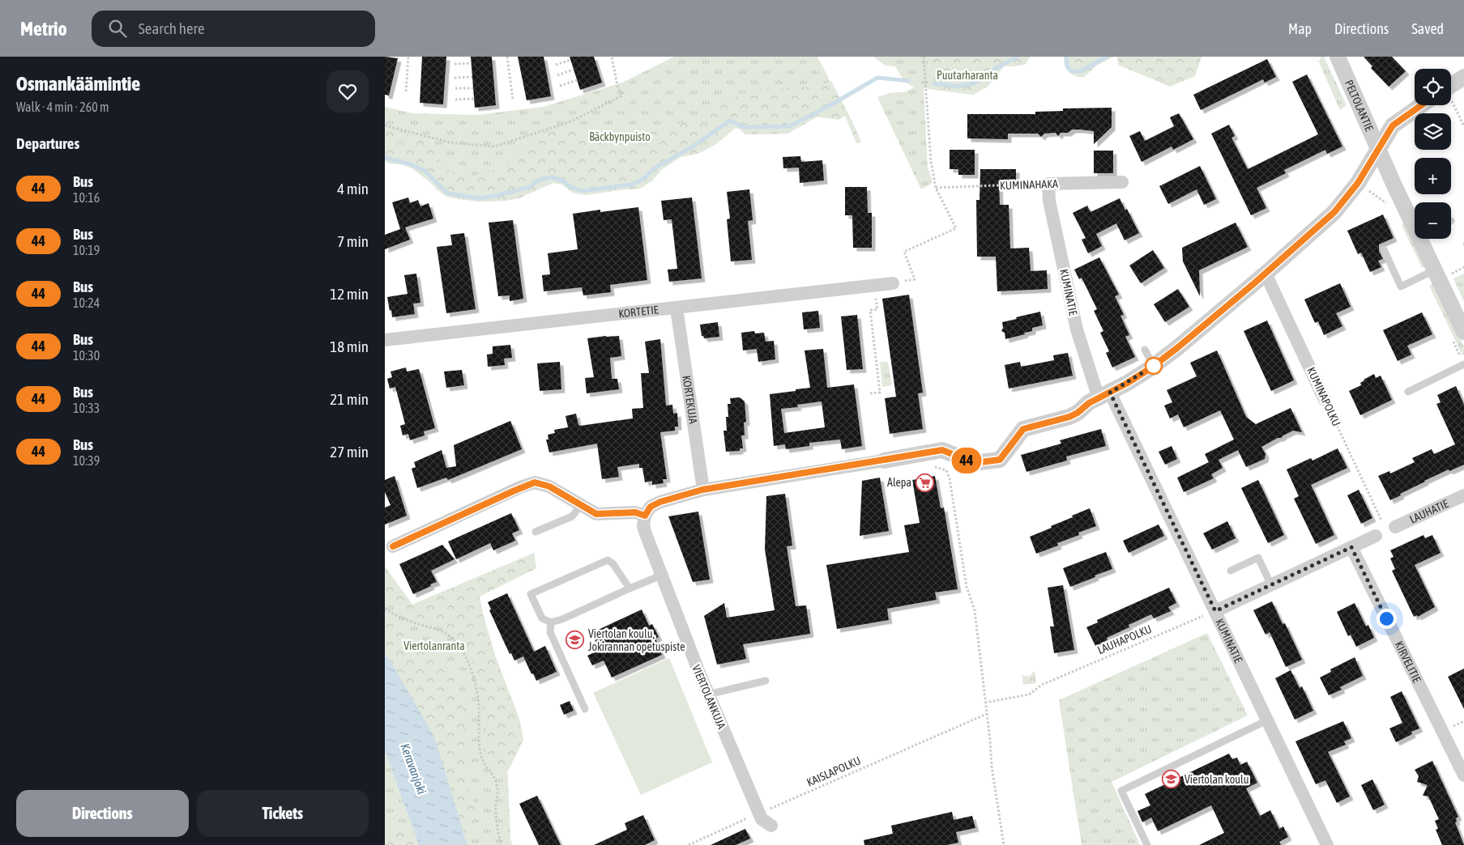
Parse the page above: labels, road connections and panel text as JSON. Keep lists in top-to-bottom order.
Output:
{
  "streets": {
    "street": [
      "PELTOLANTIE",
      "KUMINAHAKA",
      "KUMINATIE",
      "KORTETIE",
      "KUMINAPOLKU",
      "KORTEKUJA",
      "LAUHATIE",
      "KIRVELITIE",
      "VIERTOLANKUJA"
    ],
    "path": ["LAUHAPOLKU", "KAISLAPOLKU"]
  },
  "crossings": [
    ["KUMINAHAKA", "KUMINATIE"],
    ["KUMINATIE", "LAUHAPOLKU"],
    ["KORTETIE", "KORTEKUJA"],
    ["VIERTOLANKUJA", "KAISLAPOLKU"]
  ],
  "water": ["Keravanjoki"],
  "parks": ["Puutarharanta", "Bäckbynpuisto", "Viertolanranta"],
  "places": {
    "supermarket": ["Alepa"],
    "school or university": ["Viertolan koulu, Jokirannan opetuspiste", "Viertolan koulu"]
  },
  "lines": ["bus line 44"],
  "page": {
    "header": "Metrio",
    "search": "Search here",
    "nav": ["Map", "Directions", "Saved"],
    "heading": [
      ["Osmankäämintie", "Walk · 4 min · 260 m"],
      "Departures"
    ],
    "on_map": "44",
    "map_buttons": ["+", "−"],
    "list": [
      {
        "mark": "44",
        "name": "Bus",
        "note": "10:16",
        "value": "4 min"
      },
      {
        "mark": "44",
        "name": "Bus",
        "note": "10:19",
        "value": "7 min"
      },
      {
        "mark": "44",
        "name": "Bus",
        "note": "10:24",
        "value": "12 min"
      },
      {
        "mark": "44",
        "name": "Bus",
        "note": "10:30",
        "value": "18 min"
      },
      {
        "mark": "44",
        "name": "Bus",
        "note": "10:33",
        "value": "21 min"
      },
      {
        "mark": "44",
        "name": "Bus",
        "note": "10:39",
        "value": "27 min"
      }
    ],
    "buttons": ["Directions", "Tickets"]
  }
}
